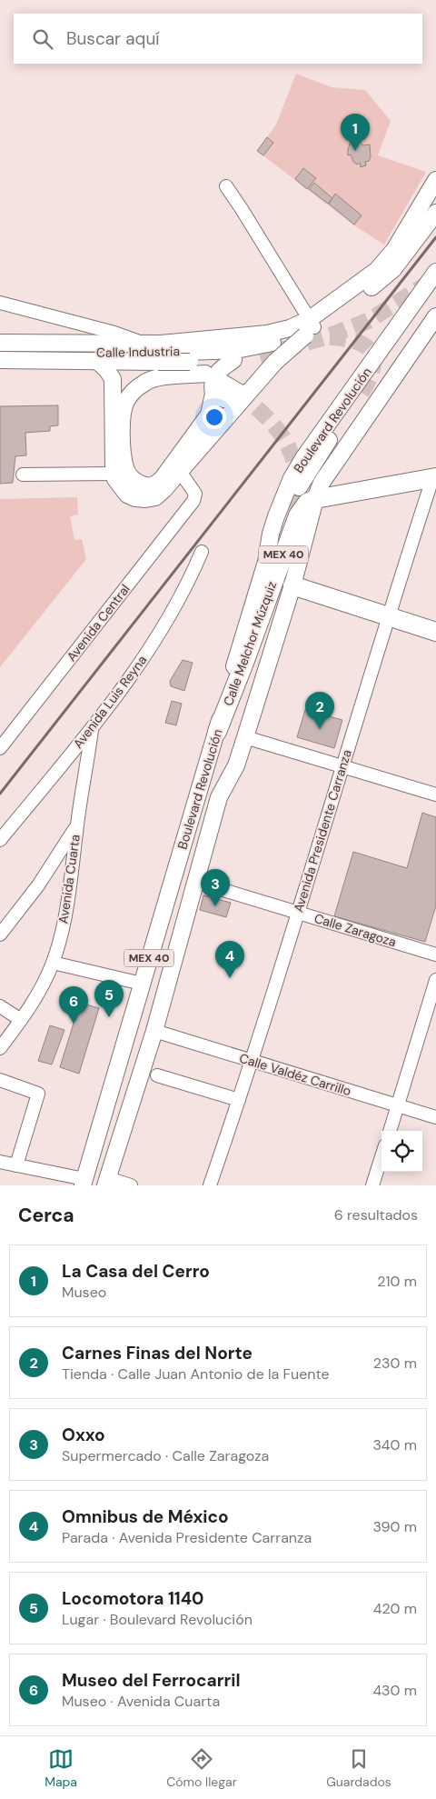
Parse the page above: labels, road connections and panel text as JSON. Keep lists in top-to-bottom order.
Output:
{
  "streets": {
    "highway": ["MEX 40", "Calle Melchor Múzquiz"],
    "main road": ["Calle Industria", "Boulevard Revolución"],
    "street": [
      "Avenida Central",
      "Avenida Luis Reyna",
      "Avenida Presidente Carranza",
      "Avenida Cuarta",
      "Calle Zaragoza",
      "Calle Valdéz Carrillo"
    ]
  },
  "crossings": [
    ["Boulevard Revolución", "Calle Melchor Múzquiz"],
    ["MEX 40", "Calle Melchor Múzquiz"],
    ["MEX 40", "Calle Zaragoza"],
    ["MEX 40", "Calle Valdéz Carrillo"],
    ["Avenida Luis Reyna", "Avenida Cuarta"],
    ["Avenida Presidente Carranza", "Calle Zaragoza"],
    ["Avenida Presidente Carranza", "Calle Valdéz Carrillo"]
  ],
  "page": {
    "search": "Buscar aquí",
    "pins": [
      "1",
      "2",
      "3",
      "4",
      "5",
      "6"
    ],
    "heading": ["Cerca", "6 resultados"],
    "list": [
      {
        "mark": "1",
        "name": "La Casa del Cerro",
        "note": "Museo",
        "value": "210 m"
      },
      {
        "mark": "2",
        "name": "Carnes Finas del Norte",
        "note": "Tienda · Calle Juan Antonio de la Fuente",
        "value": "230 m"
      },
      {
        "mark": "3",
        "name": "Oxxo",
        "note": "Supermercado · Calle Zaragoza",
        "value": "340 m"
      },
      {
        "mark": "4",
        "name": "Omnibus de México",
        "note": "Parada · Avenida Presidente Carranza",
        "value": "390 m"
      },
      {
        "mark": "5",
        "name": "Locomotora 1140",
        "note": "Lugar · Boulevard Revolución",
        "value": "420 m"
      },
      {
        "mark": "6",
        "name": "Museo del Ferrocarril",
        "note": "Museo · Avenida Cuarta",
        "value": "430 m"
      }
    ],
    "nav": ["Mapa", "Cómo llegar", "Guardados"]
  }
}
